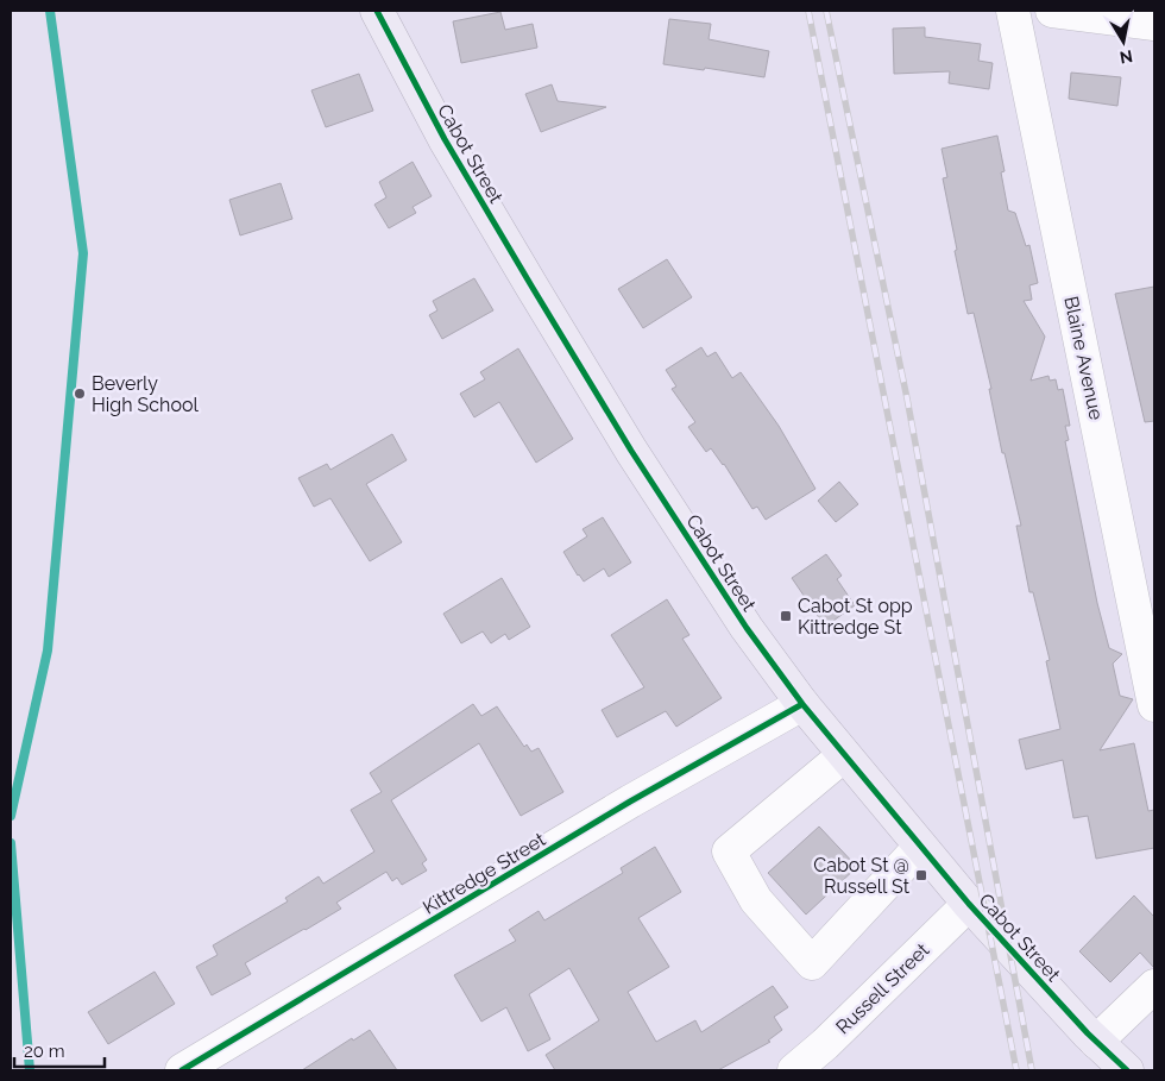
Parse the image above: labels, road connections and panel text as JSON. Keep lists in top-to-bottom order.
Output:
{
  "streets": {
    "highway": ["Cabot Street"],
    "street": ["Blaine Avenue", "Kittredge Street", "Russell Street"]
  },
  "crossings": [
    ["Cabot Street", "Kittredge Street"],
    ["Cabot Street", "Russell Street"]
  ],
  "places": {
    "other": ["Beverly High School"],
    "transit": ["Cabot St opp Kittredge St", "Cabot St @ Russell St"]
  },
  "scale_bar": "20 m",
  "north": "bottom"
}
